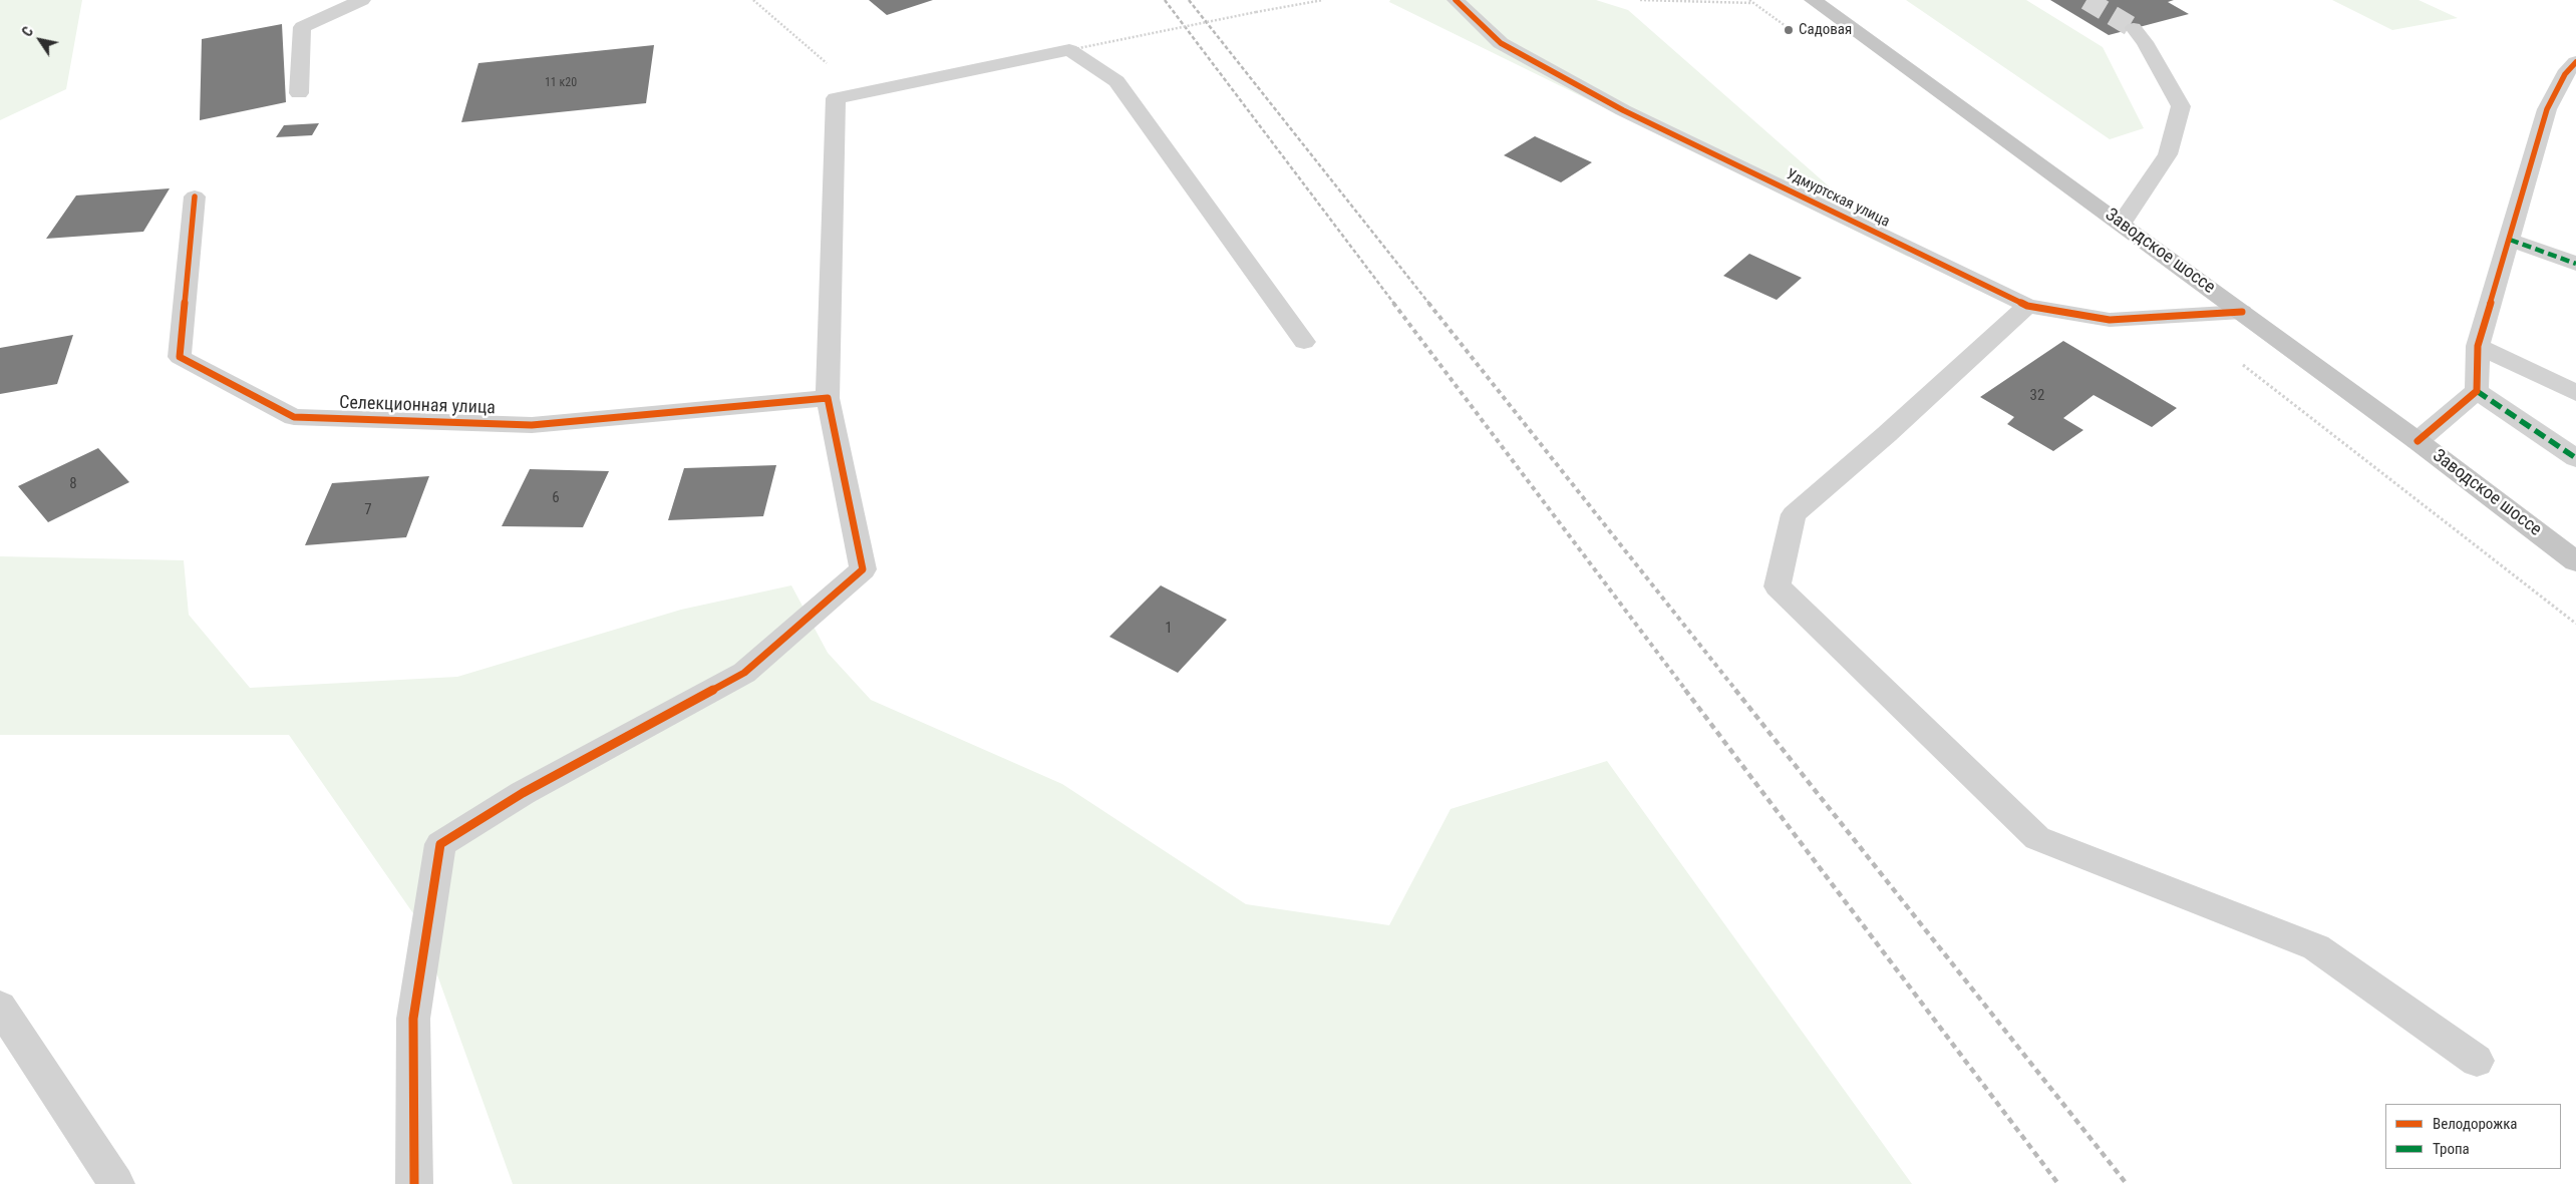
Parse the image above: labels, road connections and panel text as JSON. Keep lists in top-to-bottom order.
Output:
{
  "streets": {
    "main road": ["Заводское шоссе"],
    "street": ["Удмуртская улица", "Селекционная улица"]
  },
  "crossings": [
    ["Удмуртская улица", "Заводское шоссе"]
  ],
  "places": ["Садовая"],
  "house_numbers": [
    "11 к20",
    "32",
    "8",
    "6",
    "7",
    "1"
  ],
  "legend": ["Велодорожка", "Тропа"],
  "north": "top left"
}
